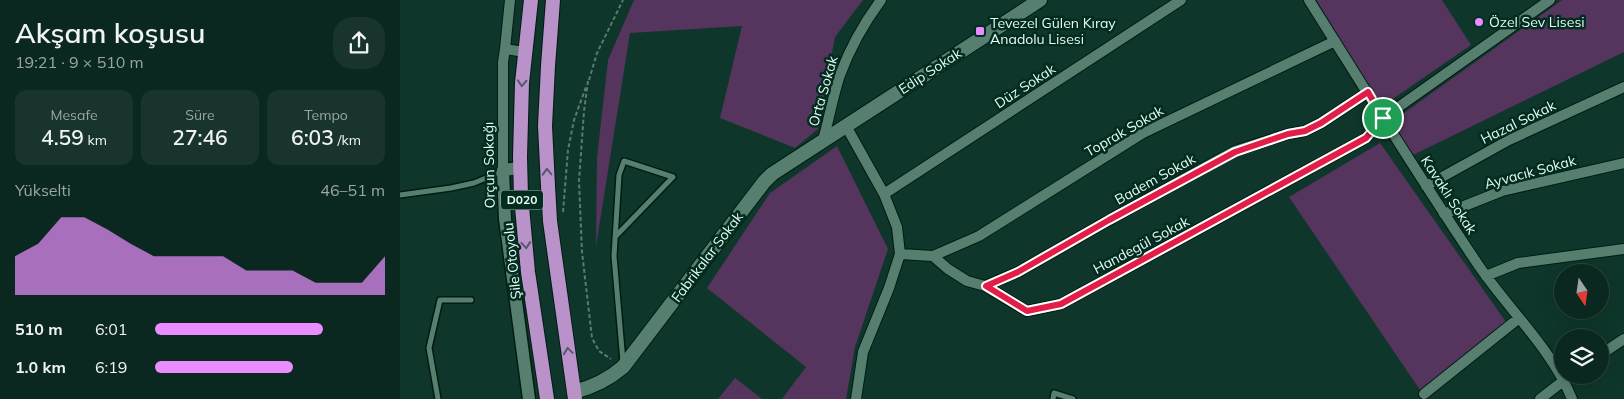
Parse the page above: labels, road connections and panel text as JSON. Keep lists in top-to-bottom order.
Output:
{
  "streets": {
    "highway": ["D020", "Şile Otoyolu"],
    "main road": ["Edip Sokak", "Fabrikalar Sokak"],
    "street": [
      "Düz Sokak",
      "Orta Sokak",
      "Hazal Sokak",
      "Toprak Sokak",
      "Orçun Sokağı",
      "Ayvacık Sokak",
      "Badem Sokak",
      "Kavaklı Sokak",
      "Handegül Sokak"
    ]
  },
  "crossings": [
    ["Edip Sokak", "Fabrikalar Sokak"],
    ["Orta Sokak", "Fabrikalar Sokak"],
    ["Hazal Sokak", "Kavaklı Sokak"],
    ["Toprak Sokak", "Kavaklı Sokak"],
    ["Toprak Sokak", "Handegül Sokak"],
    ["Ayvacık Sokak", "Kavaklı Sokak"],
    ["Badem Sokak", "Kavaklı Sokak"],
    ["Badem Sokak", "Handegül Sokak"],
    ["Kavaklı Sokak", "Handegül Sokak"]
  ],
  "places": {
    "other": ["Özel Sev Lisesi"],
    "transit": ["Tevezel Gülen Kıray Anadolu Lisesi"]
  },
  "north": "bottom",
  "page": {
    "heading": ["Akşam koşusu", "19:21 · 9 × 510 m"],
    "stats": [
      ["Mesafe", "4.59 km"],
      ["Süre", "27:46"],
      ["Tempo", "6:03 /km"]
    ],
    "chart": ["Yükselti", "46–51 m"],
    "list": [
      {
        "name": "510 m",
        "note": "6:01"
      },
      {
        "name": "1.0 km",
        "note": "6:19"
      }
    ]
  }
}
